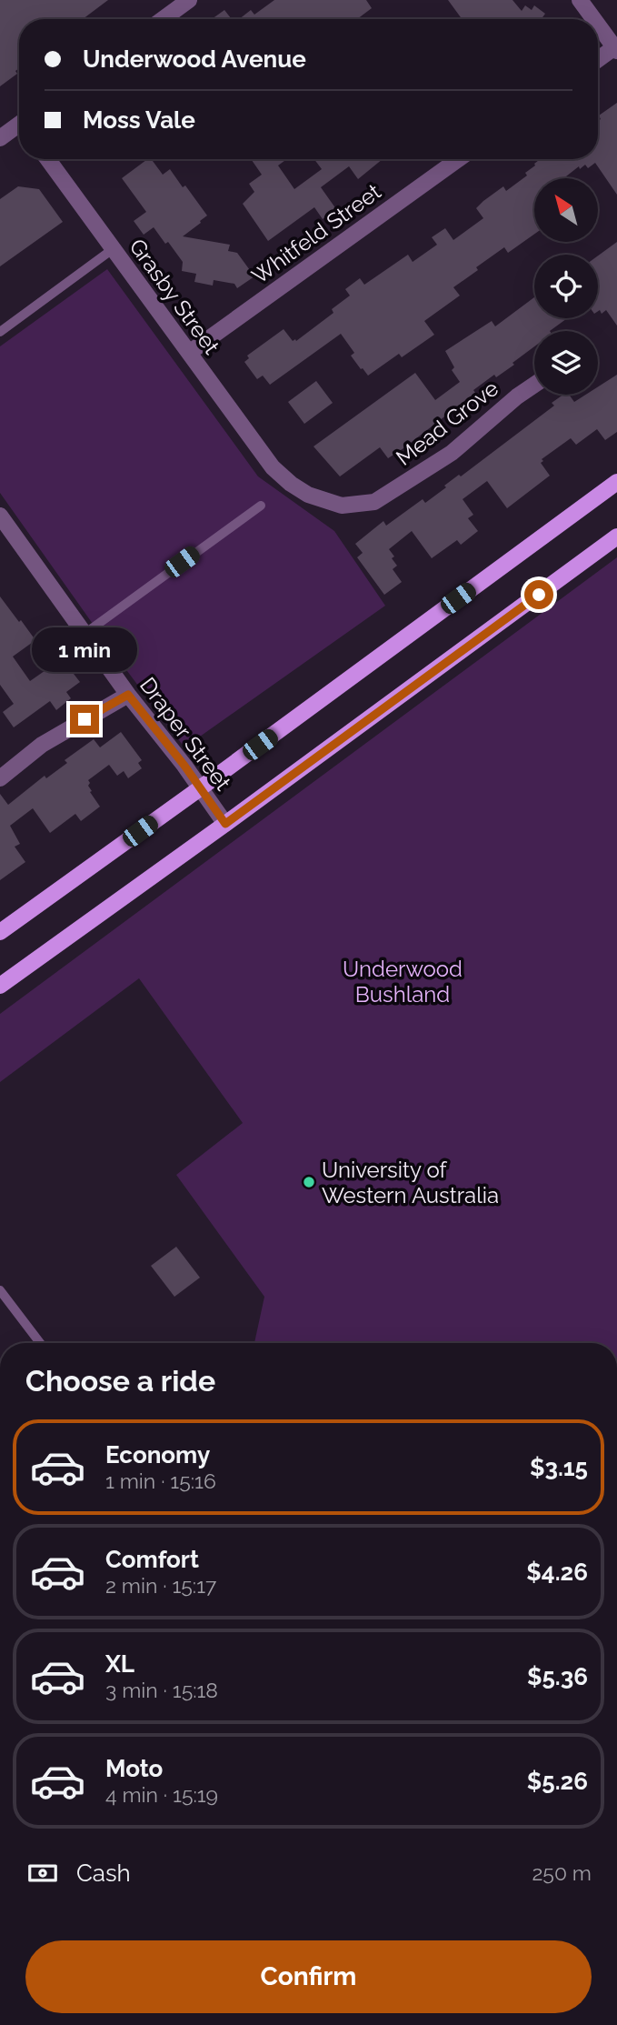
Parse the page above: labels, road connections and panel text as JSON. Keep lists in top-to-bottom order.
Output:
{
  "streets": {
    "street": [
      "Whitfeld Street",
      "Grasby Street",
      "Mead Grove",
      "Draper Street"
    ]
  },
  "crossings": [
    ["Whitfeld Street", "Grasby Street"],
    ["Grasby Street", "Mead Grove"]
  ],
  "parks": ["Underwood Bushland"],
  "places": ["University of Western Australia"],
  "north": "top left",
  "page": {
    "banner": ["Underwood Avenue", "Moss Vale"],
    "bubble": "1 min",
    "heading": "Choose a ride",
    "list": [
      {
        "name": "Economy",
        "note": "1 min · 15:16",
        "value": "$3.15"
      },
      {
        "name": "Comfort",
        "note": "2 min · 15:17",
        "value": "$4.26"
      },
      {
        "name": "XL",
        "note": "3 min · 15:18",
        "value": "$5.36"
      },
      {
        "name": "Moto",
        "note": "4 min · 15:19",
        "value": "$5.26"
      }
    ],
    "pay": ["Cash", "250 m"],
    "buttons": "Confirm"
  }
}
